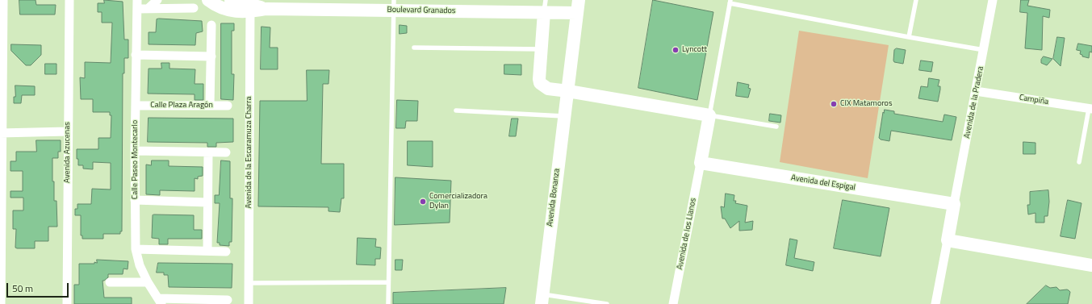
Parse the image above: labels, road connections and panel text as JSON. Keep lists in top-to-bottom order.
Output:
{
  "streets": {
    "street": [
      "Boulevard Granados",
      "Campiña",
      "Avenida de la Pradera",
      "Calle Plaza Aragón",
      "Avenida Azucenas",
      "Avenida de la Escaramuza Charra",
      "Calle Paseo Montecarlo",
      "Avenida del Espigal",
      "Avenida Bonanza",
      "Avenida de los Llanos"
    ]
  },
  "crossings": [
    ["Boulevard Granados", "Avenida de la Escaramuza Charra"],
    ["Boulevard Granados", "Avenida Bonanza"],
    ["Campiña", "Avenida de la Pradera"],
    ["Avenida de la Pradera", "Avenida del Espigal"],
    ["Calle Plaza Aragón", "Calle Paseo Montecarlo"],
    ["Avenida del Espigal", "Avenida de los Llanos"]
  ],
  "places": ["Lyncott", "CIX Matamoros", "Comercializadora Dylan"],
  "scale_bar": "50 m"
}
